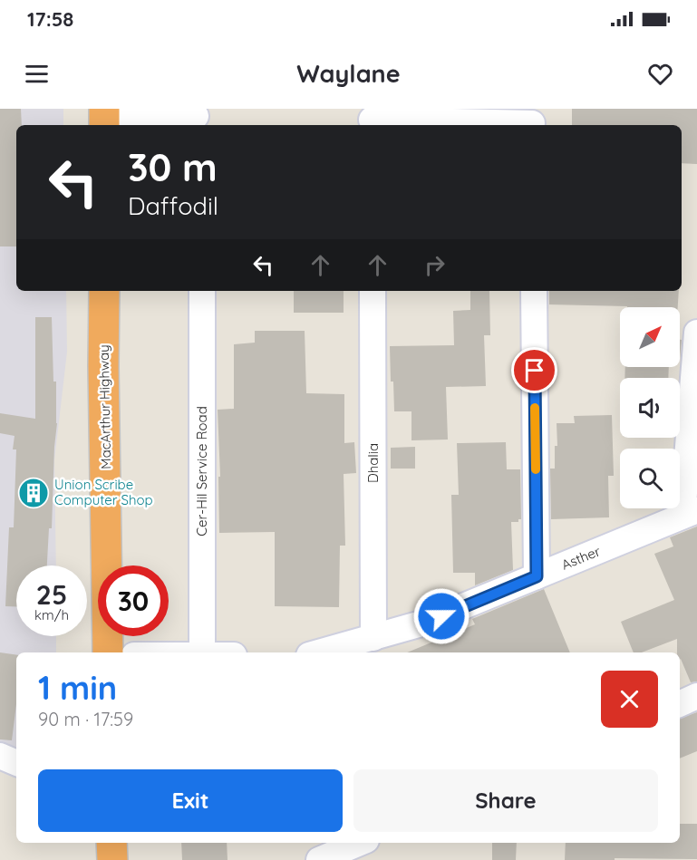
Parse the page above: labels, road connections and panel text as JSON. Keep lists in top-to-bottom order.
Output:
{
  "streets": {
    "highway": ["MacArthur Highway"],
    "street": ["Dhalia", "Cer-Hil Service Road", "Asther"]
  },
  "crossings": [
    ["Dhalia", "Asther"]
  ],
  "places": {
    "building": ["Union Scribe Computer Shop"]
  },
  "north": "top right",
  "page": {
    "status": "17:58",
    "header": "Waylane",
    "turn": ["30 m", "Daffodil"],
    "speed": "25 km/h",
    "limit": "30",
    "heading": ["1 min", "90 m · 17:59"],
    "buttons": ["Exit", "Share"]
  }
}
